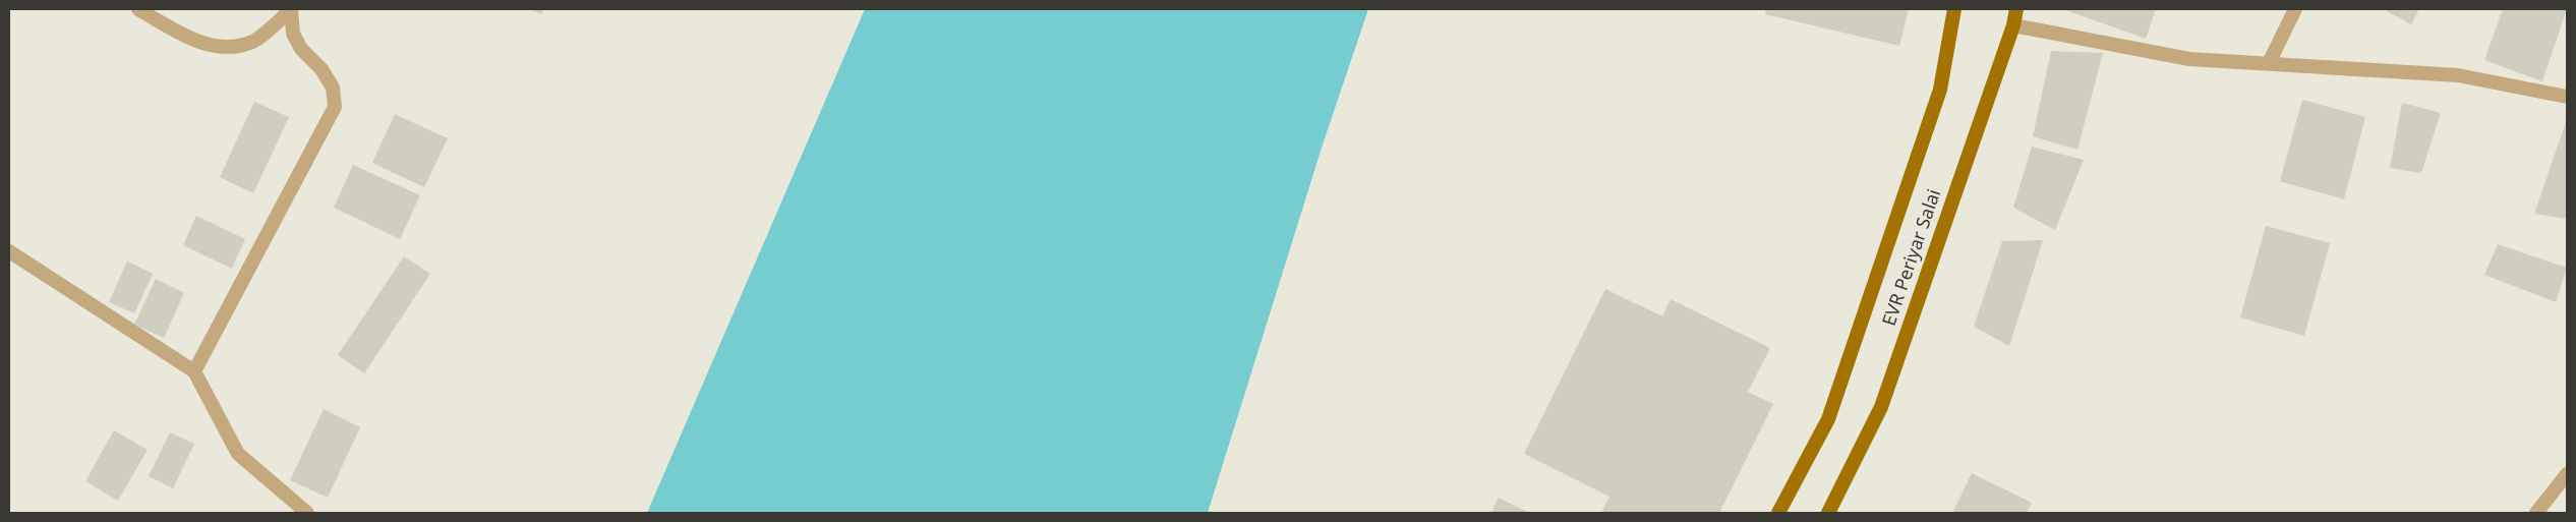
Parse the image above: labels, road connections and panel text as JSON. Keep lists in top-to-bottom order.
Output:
{
  "streets": {
    "main road": ["EVR Periyar Salai"]
  }
}
